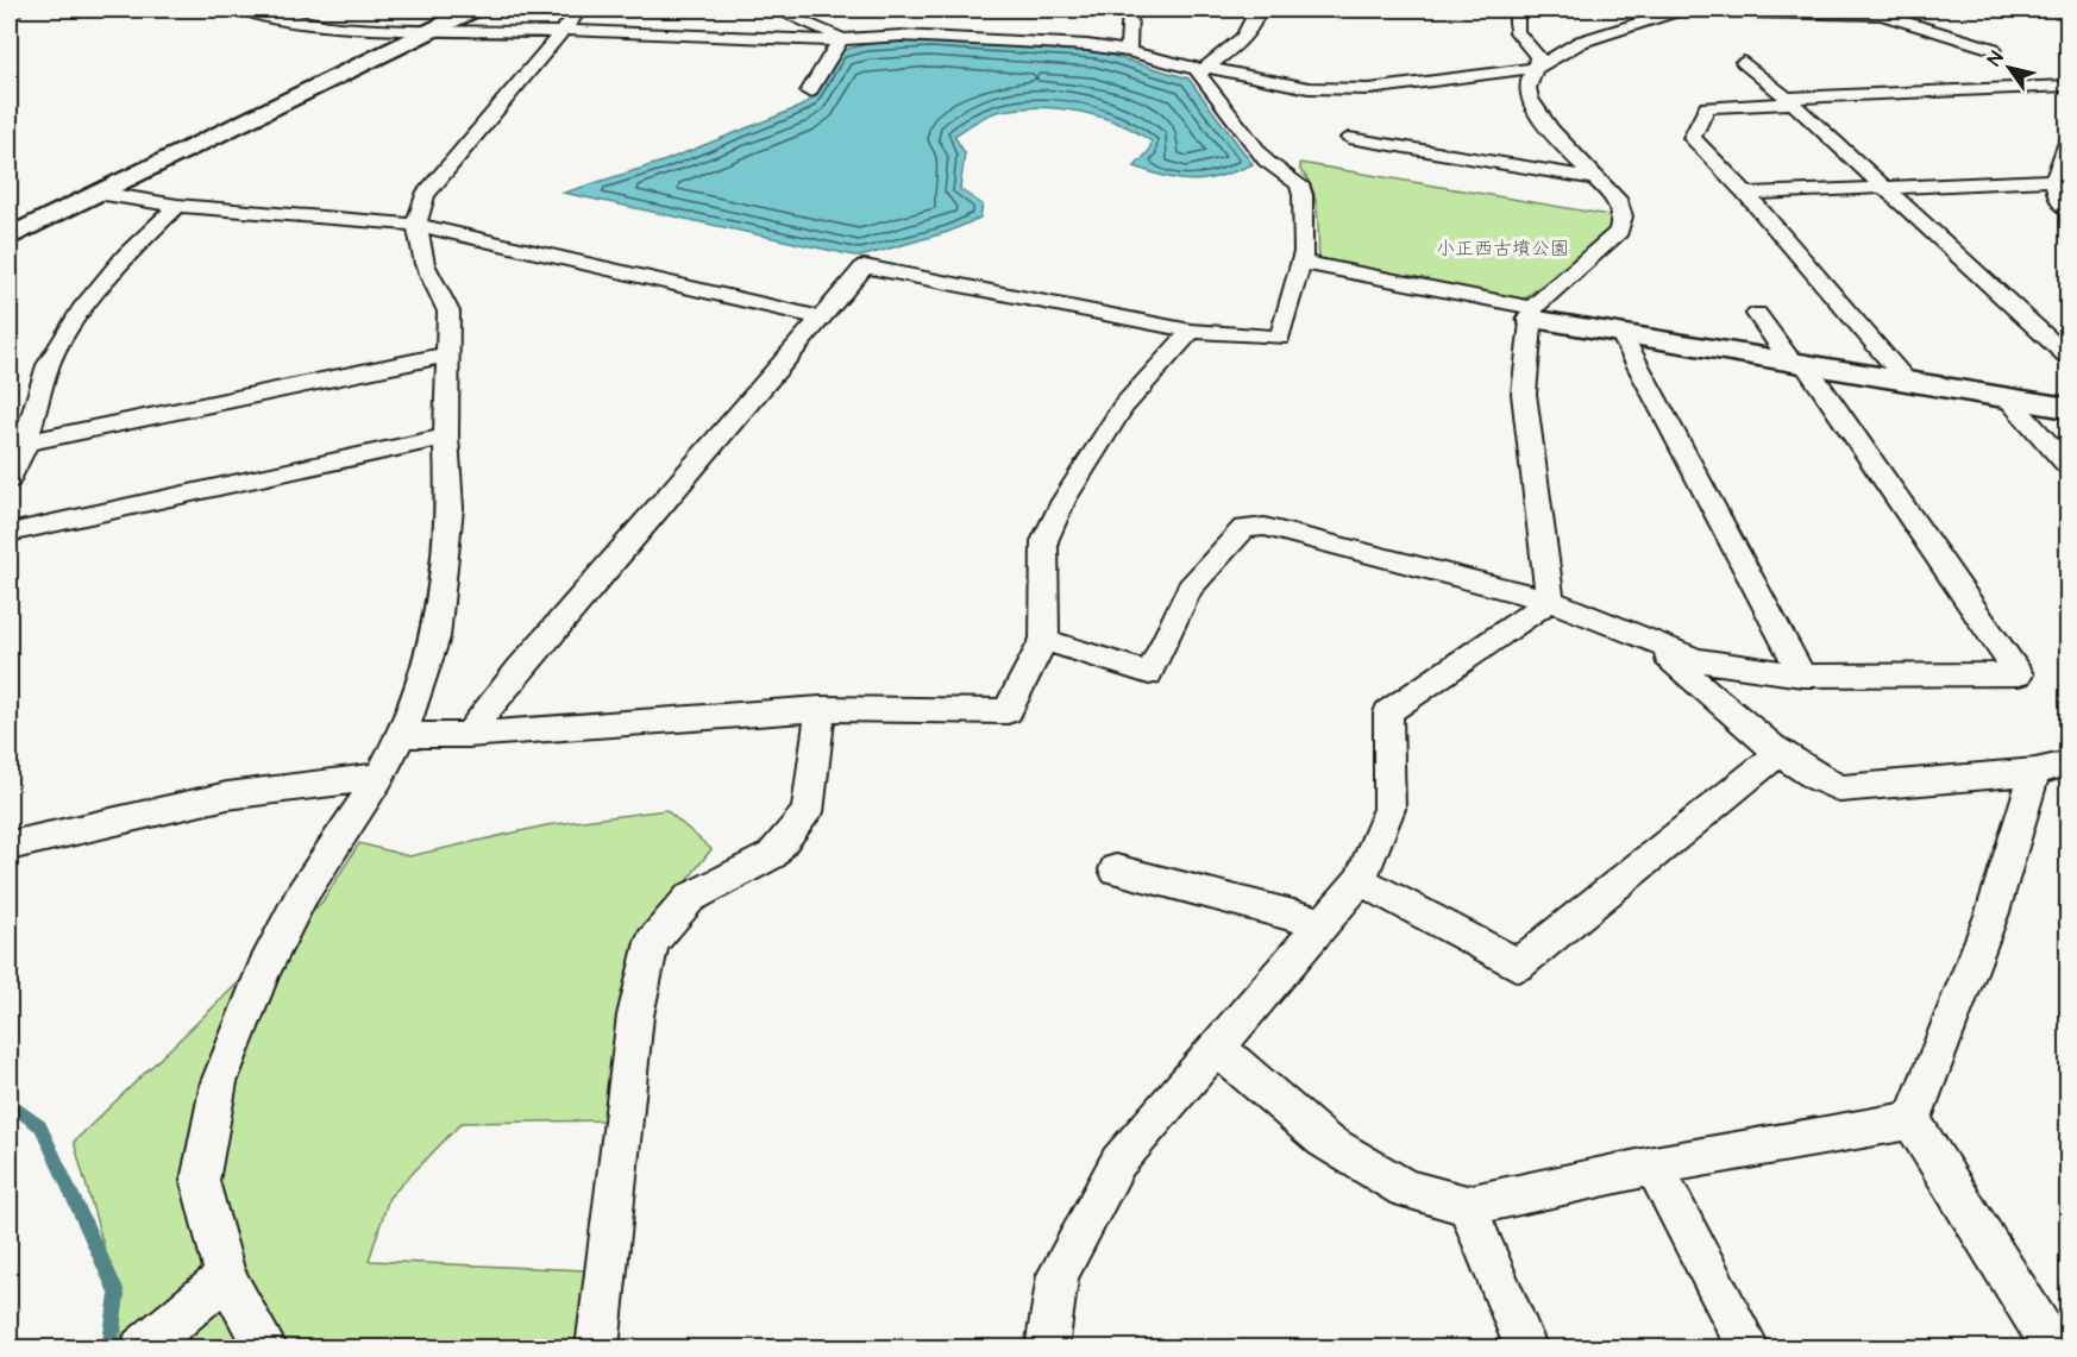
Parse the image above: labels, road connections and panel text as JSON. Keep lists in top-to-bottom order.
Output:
{
  "parks": ["小正西古墳公園"],
  "north": "top left"
}
